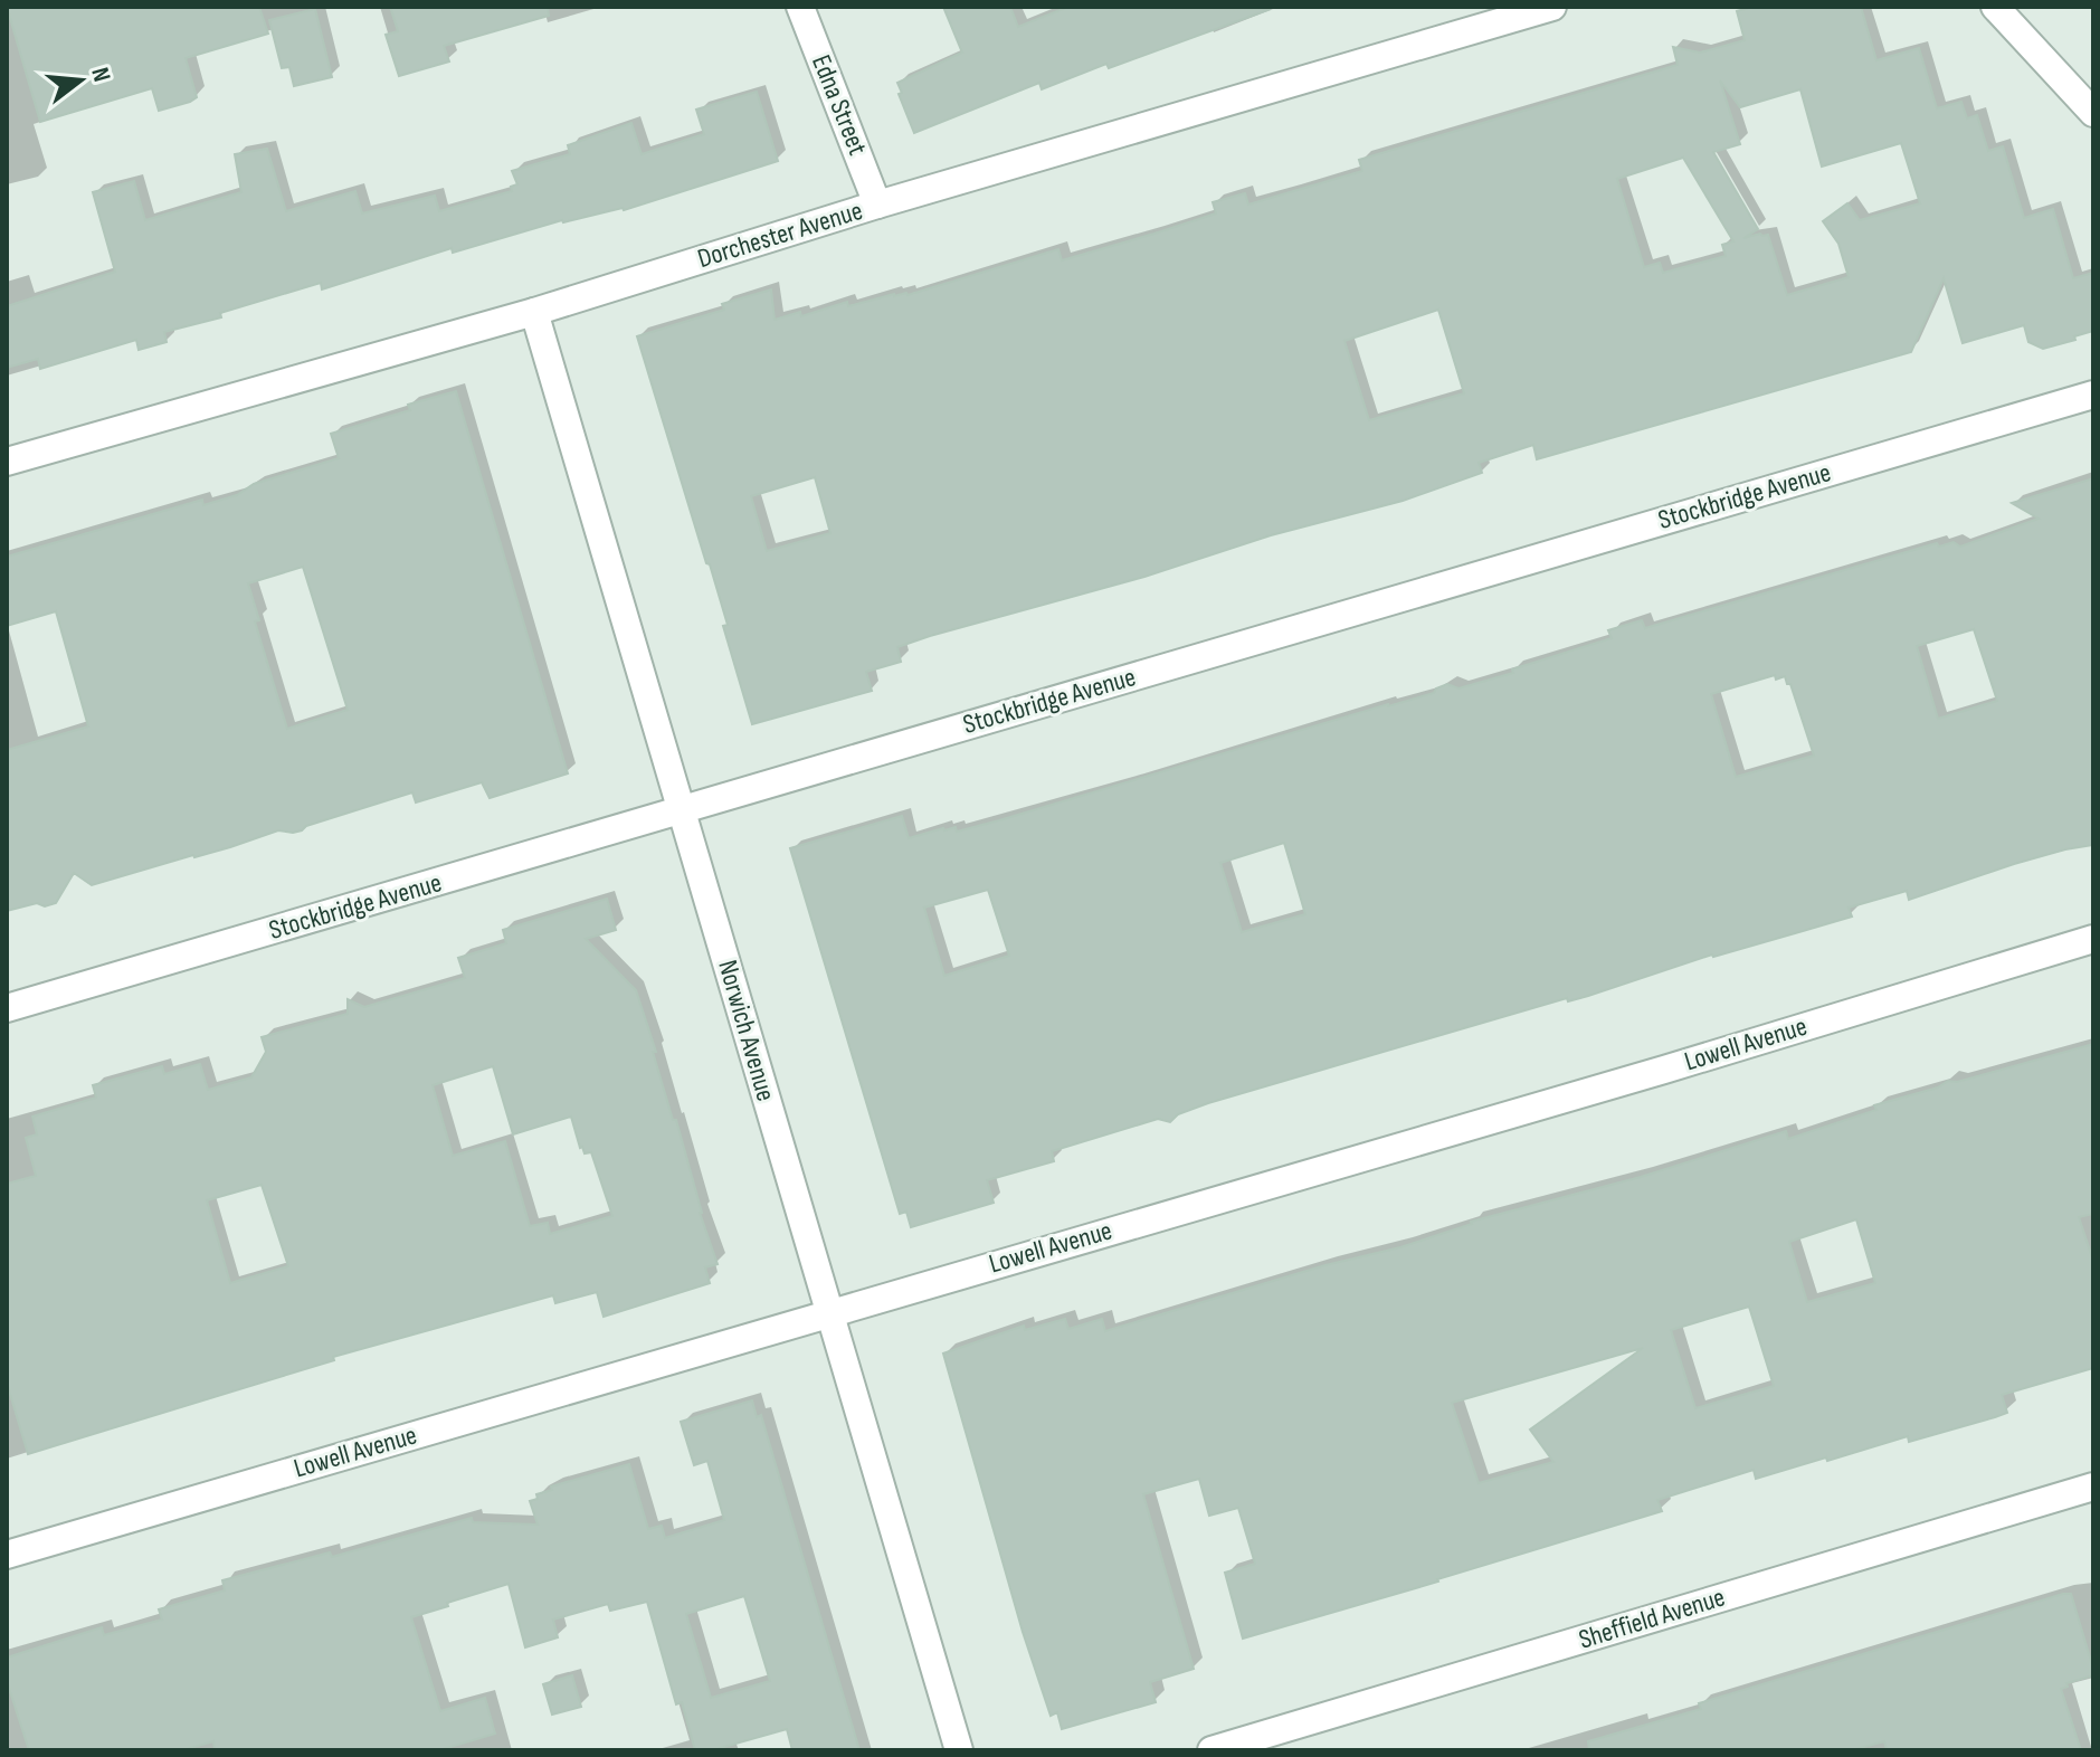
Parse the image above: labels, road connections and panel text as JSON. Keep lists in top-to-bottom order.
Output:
{
  "streets": {
    "street": [
      "Edna Street",
      "Dorchester Avenue",
      "Stockbridge Avenue",
      "Norwich Avenue",
      "Lowell Avenue",
      "Sheffield Avenue"
    ]
  },
  "crossings": [
    ["Edna Street", "Dorchester Avenue"],
    ["Dorchester Avenue", "Norwich Avenue"],
    ["Stockbridge Avenue", "Norwich Avenue"],
    ["Norwich Avenue", "Lowell Avenue"]
  ],
  "north": "right"
}
